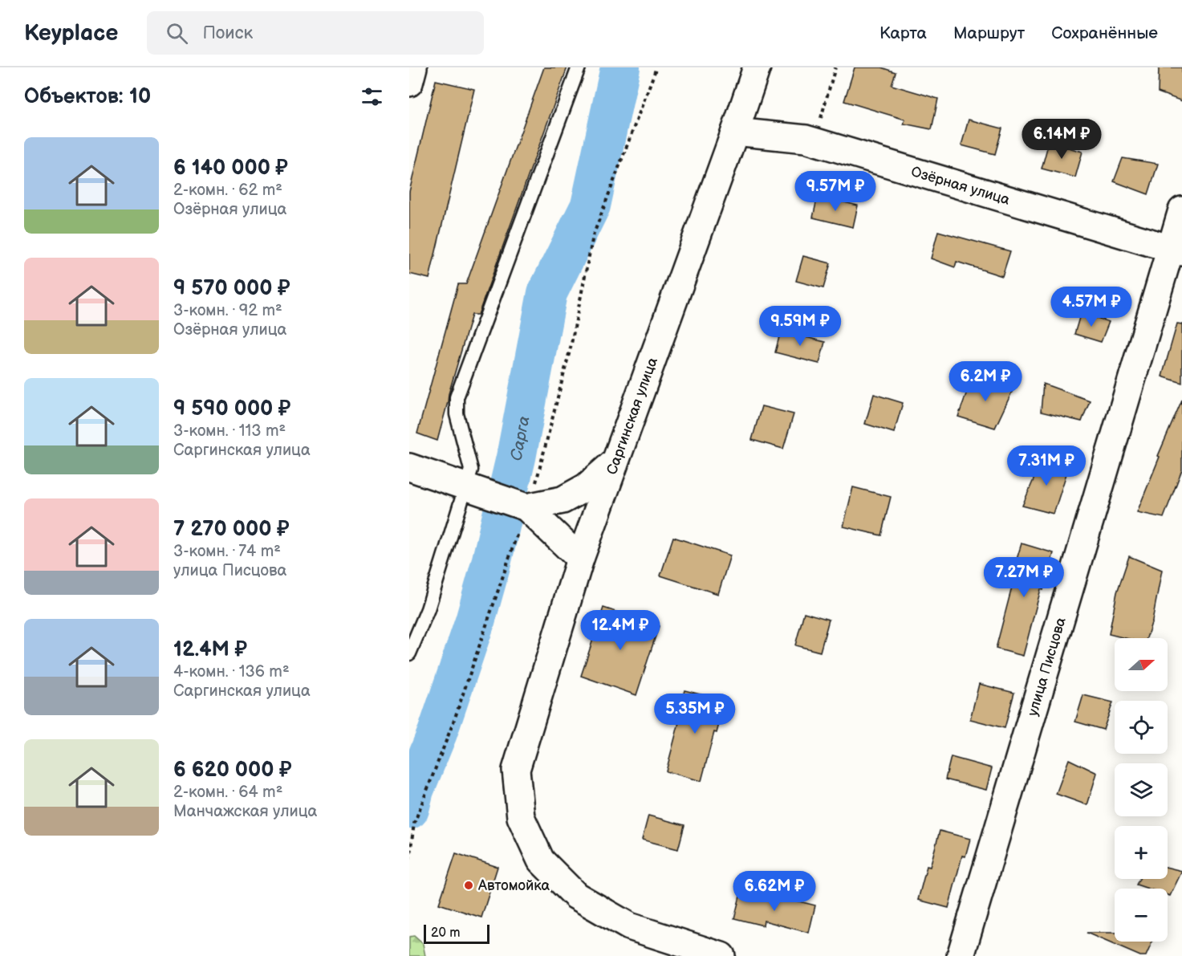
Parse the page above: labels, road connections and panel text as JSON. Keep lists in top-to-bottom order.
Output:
{
  "streets": {
    "street": ["Озёрная улица", "Саргинская улица", "улица Писцова"]
  },
  "crossings": [
    ["Озёрная улица", "Саргинская улица"],
    ["Озёрная улица", "улица Писцова"]
  ],
  "water": ["Сарга"],
  "places": ["Автомойка"],
  "scale_bar": "20 m",
  "north": "right",
  "page": {
    "header": "Keyplace",
    "search": "Поиск",
    "nav": ["Карта", "Маршрут", "Сохранённые"],
    "heading": "Объектов: 10",
    "price": [
      "6.14M ₽",
      "9.57M ₽",
      "4.57M ₽",
      "9.59M ₽",
      "6.2M ₽",
      "7.31M ₽",
      "7.27M ₽",
      "12.4M ₽",
      "5.35M ₽",
      "6.62M ₽"
    ],
    "list": [
      {
        "name": "6 140 000 ₽",
        "note": "2-комн. · 62 m² · Озёрная улица"
      },
      {
        "name": "9 570 000 ₽",
        "note": "3-комн. · 92 m² · Озёрная улица"
      },
      {
        "name": "9 590 000 ₽",
        "note": "3-комн. · 113 m² · Саргинская улица"
      },
      {
        "name": "7 270 000 ₽",
        "note": "3-комн. · 74 m² · улица Писцова"
      },
      {
        "name": "12.4M ₽",
        "note": "4-комн. · 136 m² · Саргинская улица"
      },
      {
        "name": "6 620 000 ₽",
        "note": "2-комн. · 64 m² · Манчажская улица"
      }
    ],
    "map_buttons": ["+", "−"],
    "scale": "20 m"
  }
}
